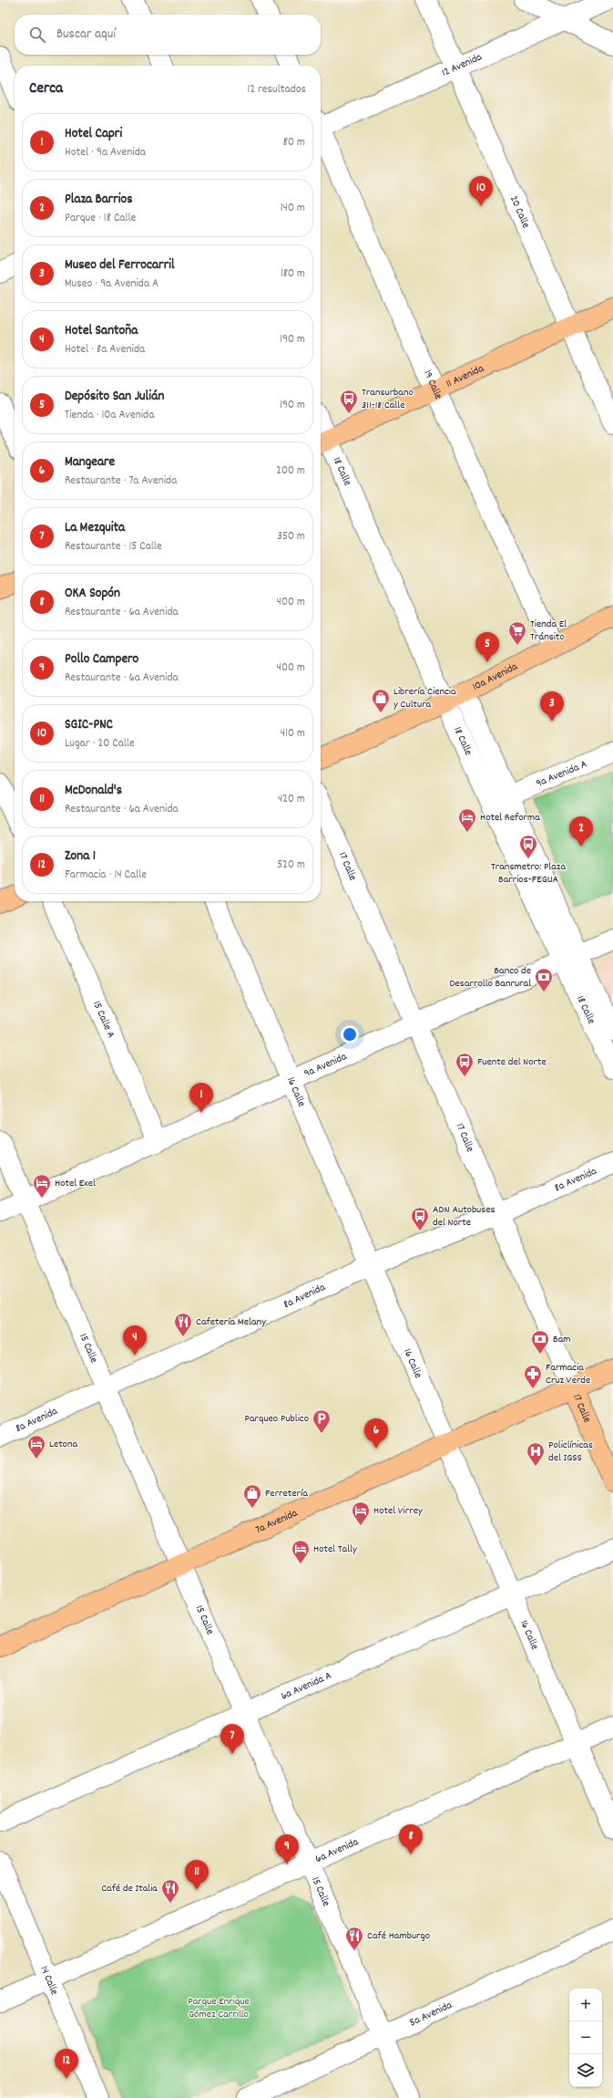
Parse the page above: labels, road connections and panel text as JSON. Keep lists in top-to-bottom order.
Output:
{
  "streets": {
    "main road": [
      "11 Avenida",
      "10a Avenida",
      "17 Calle",
      "7a Avenida"
    ],
    "street": [
      "12 Avenida",
      "20 Calle",
      "19 Calle",
      "18 Calle",
      "9a Avenida A",
      "15 Calle A",
      "9a Avenida",
      "16 Calle",
      "8a Avenida",
      "15 Calle",
      "6a Avenida A",
      "6a Avenida",
      "14 Calle",
      "5a Avenida"
    ]
  },
  "crossings": [
    ["12 Avenida", "20 Calle"],
    ["20 Calle", "11 Avenida"],
    ["11 Avenida", "19 Calle"],
    ["11 Avenida", "18 Calle"],
    ["19 Calle", "10a Avenida"],
    ["18 Calle", "10a Avenida"],
    ["18 Calle", "9a Avenida A"],
    ["18 Calle", "9a Avenida"],
    ["17 Calle", "9a Avenida"],
    ["17 Calle", "8a Avenida"],
    ["17 Calle", "7a Avenida"],
    ["15 Calle A", "9a Avenida"],
    ["9a Avenida", "16 Calle"],
    ["9a Avenida", "15 Calle"],
    ["16 Calle", "8a Avenida"],
    ["16 Calle", "7a Avenida"],
    ["16 Calle", "6a Avenida A"],
    ["16 Calle", "6a Avenida"],
    ["8a Avenida", "15 Calle"],
    ["15 Calle", "7a Avenida"],
    ["15 Calle", "6a Avenida A"],
    ["15 Calle", "6a Avenida"],
    ["15 Calle", "5a Avenida"],
    ["6a Avenida", "14 Calle"]
  ],
  "parks": ["Parque Enrique Gómez Carrillo"],
  "places": {
    "bus stop": [
      "Transurbano 311-18 Calle",
      "Transmetro: Plaza Barrios-FEGUA",
      "Fuente del Norte",
      "ADN Autobuses del Norte"
    ],
    "supermarket": ["Tienda El Tránsito"],
    "shop": ["Librería Ciencia y Cultura", "Ferretería"],
    "hotel": [
      "Hotel Reforma",
      "Hotel Exel",
      "Letona",
      "Hotel Virrey",
      "Hotel Tally"
    ],
    "bank": ["Banco de Desarrollo Banrural", "Bam"],
    "restaurant": ["Cafetería Melany", "Café de Italia", "Café Hamburgo"],
    "pharmacy": ["Farmacia Cruz Verde"],
    "parking": ["Parqueo Publico"],
    "hospital": ["Policlínicas del IGSS"]
  },
  "page": {
    "search": "Buscar aquí",
    "heading": ["Cerca", "12 resultados"],
    "list": [
      {
        "mark": "1",
        "name": "Hotel Capri",
        "note": "Hotel · 9a Avenida",
        "value": "80 m"
      },
      {
        "mark": "2",
        "name": "Plaza Barrios",
        "note": "Parque · 18 Calle",
        "value": "140 m"
      },
      {
        "mark": "3",
        "name": "Museo del Ferrocarril",
        "note": "Museo · 9a Avenida A",
        "value": "180 m"
      },
      {
        "mark": "4",
        "name": "Hotel Santoña",
        "note": "Hotel · 8a Avenida",
        "value": "190 m"
      },
      {
        "mark": "5",
        "name": "Depósito San Julián",
        "note": "Tienda · 10a Avenida",
        "value": "190 m"
      },
      {
        "mark": "6",
        "name": "Mangeare",
        "note": "Restaurante · 7a Avenida",
        "value": "200 m"
      },
      {
        "mark": "7",
        "name": "La Mezquita",
        "note": "Restaurante · 15 Calle",
        "value": "350 m"
      },
      {
        "mark": "8",
        "name": "OKA Sopón",
        "note": "Restaurante · 6a Avenida",
        "value": "400 m"
      },
      {
        "mark": "9",
        "name": "Pollo Campero",
        "note": "Restaurante · 6a Avenida",
        "value": "400 m"
      },
      {
        "mark": "10",
        "name": "SGIC-PNC",
        "note": "Lugar · 20 Calle",
        "value": "410 m"
      },
      {
        "mark": "11",
        "name": "McDonald's",
        "note": "Restaurante · 6a Avenida",
        "value": "420 m"
      },
      {
        "mark": "12",
        "name": "Zona 1",
        "note": "Farmacia · 14 Calle",
        "value": "520 m"
      }
    ],
    "pins": [
      "10",
      "5",
      "3",
      "2",
      "1",
      "4",
      "6",
      "7",
      "8",
      "9",
      "11",
      "12"
    ],
    "map_buttons": ["+", "−"]
  }
}
